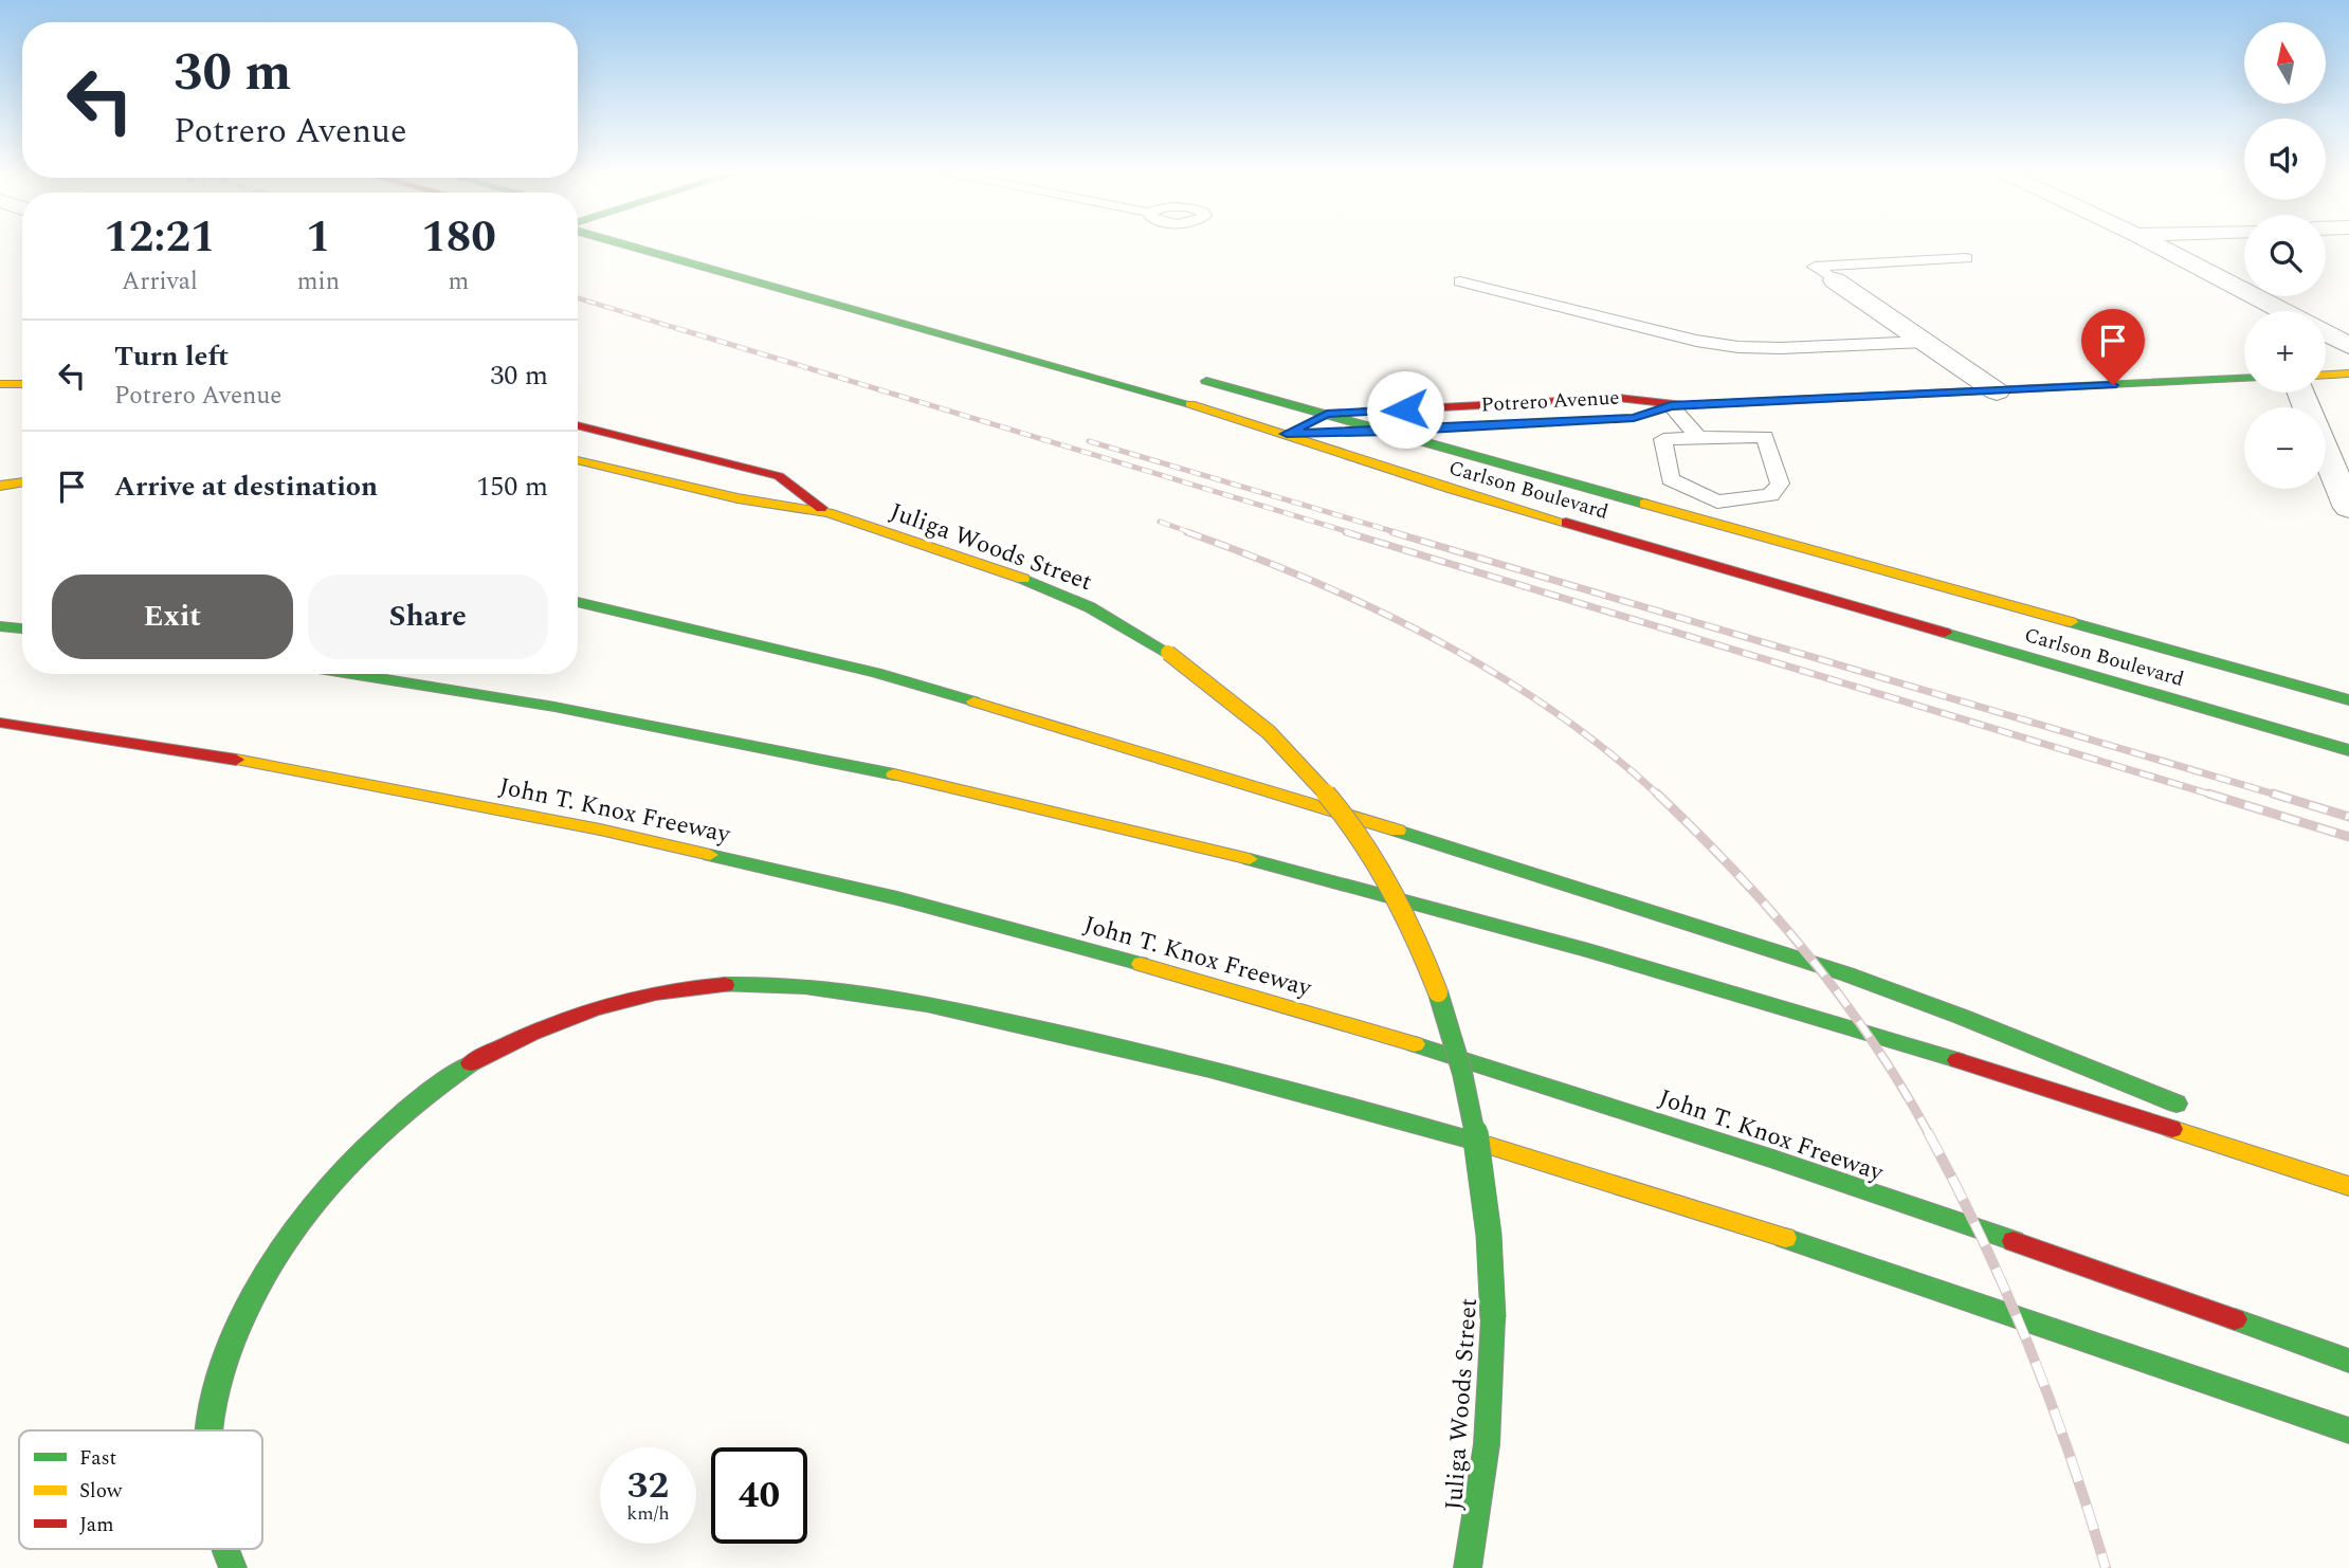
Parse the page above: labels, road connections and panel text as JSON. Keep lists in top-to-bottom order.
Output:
{
  "streets": {
    "main road": [
      "Potrero Avenue",
      "Carlson Boulevard",
      "Juliga Woods Street",
      "John T. Knox Freeway"
    ]
  },
  "crossings": [
    ["Potrero Avenue", "Carlson Boulevard"]
  ],
  "legend": ["Fast", "Slow", "Jam"],
  "north": "top",
  "page": {
    "map_buttons": ["+", "−"],
    "turn": ["30 m", "Potrero Avenue"],
    "eta": [
      "12:21",
      "Arrival",
      "1",
      "min",
      "180",
      "m"
    ],
    "list": [
      {
        "name": "Turn left",
        "note": "Potrero Avenue",
        "value": "30 m"
      },
      {
        "name": "Arrive at destination",
        "value": "150 m"
      }
    ],
    "buttons": ["Exit", "Share"],
    "speed": "32 km/h",
    "limit": "40"
  }
}
